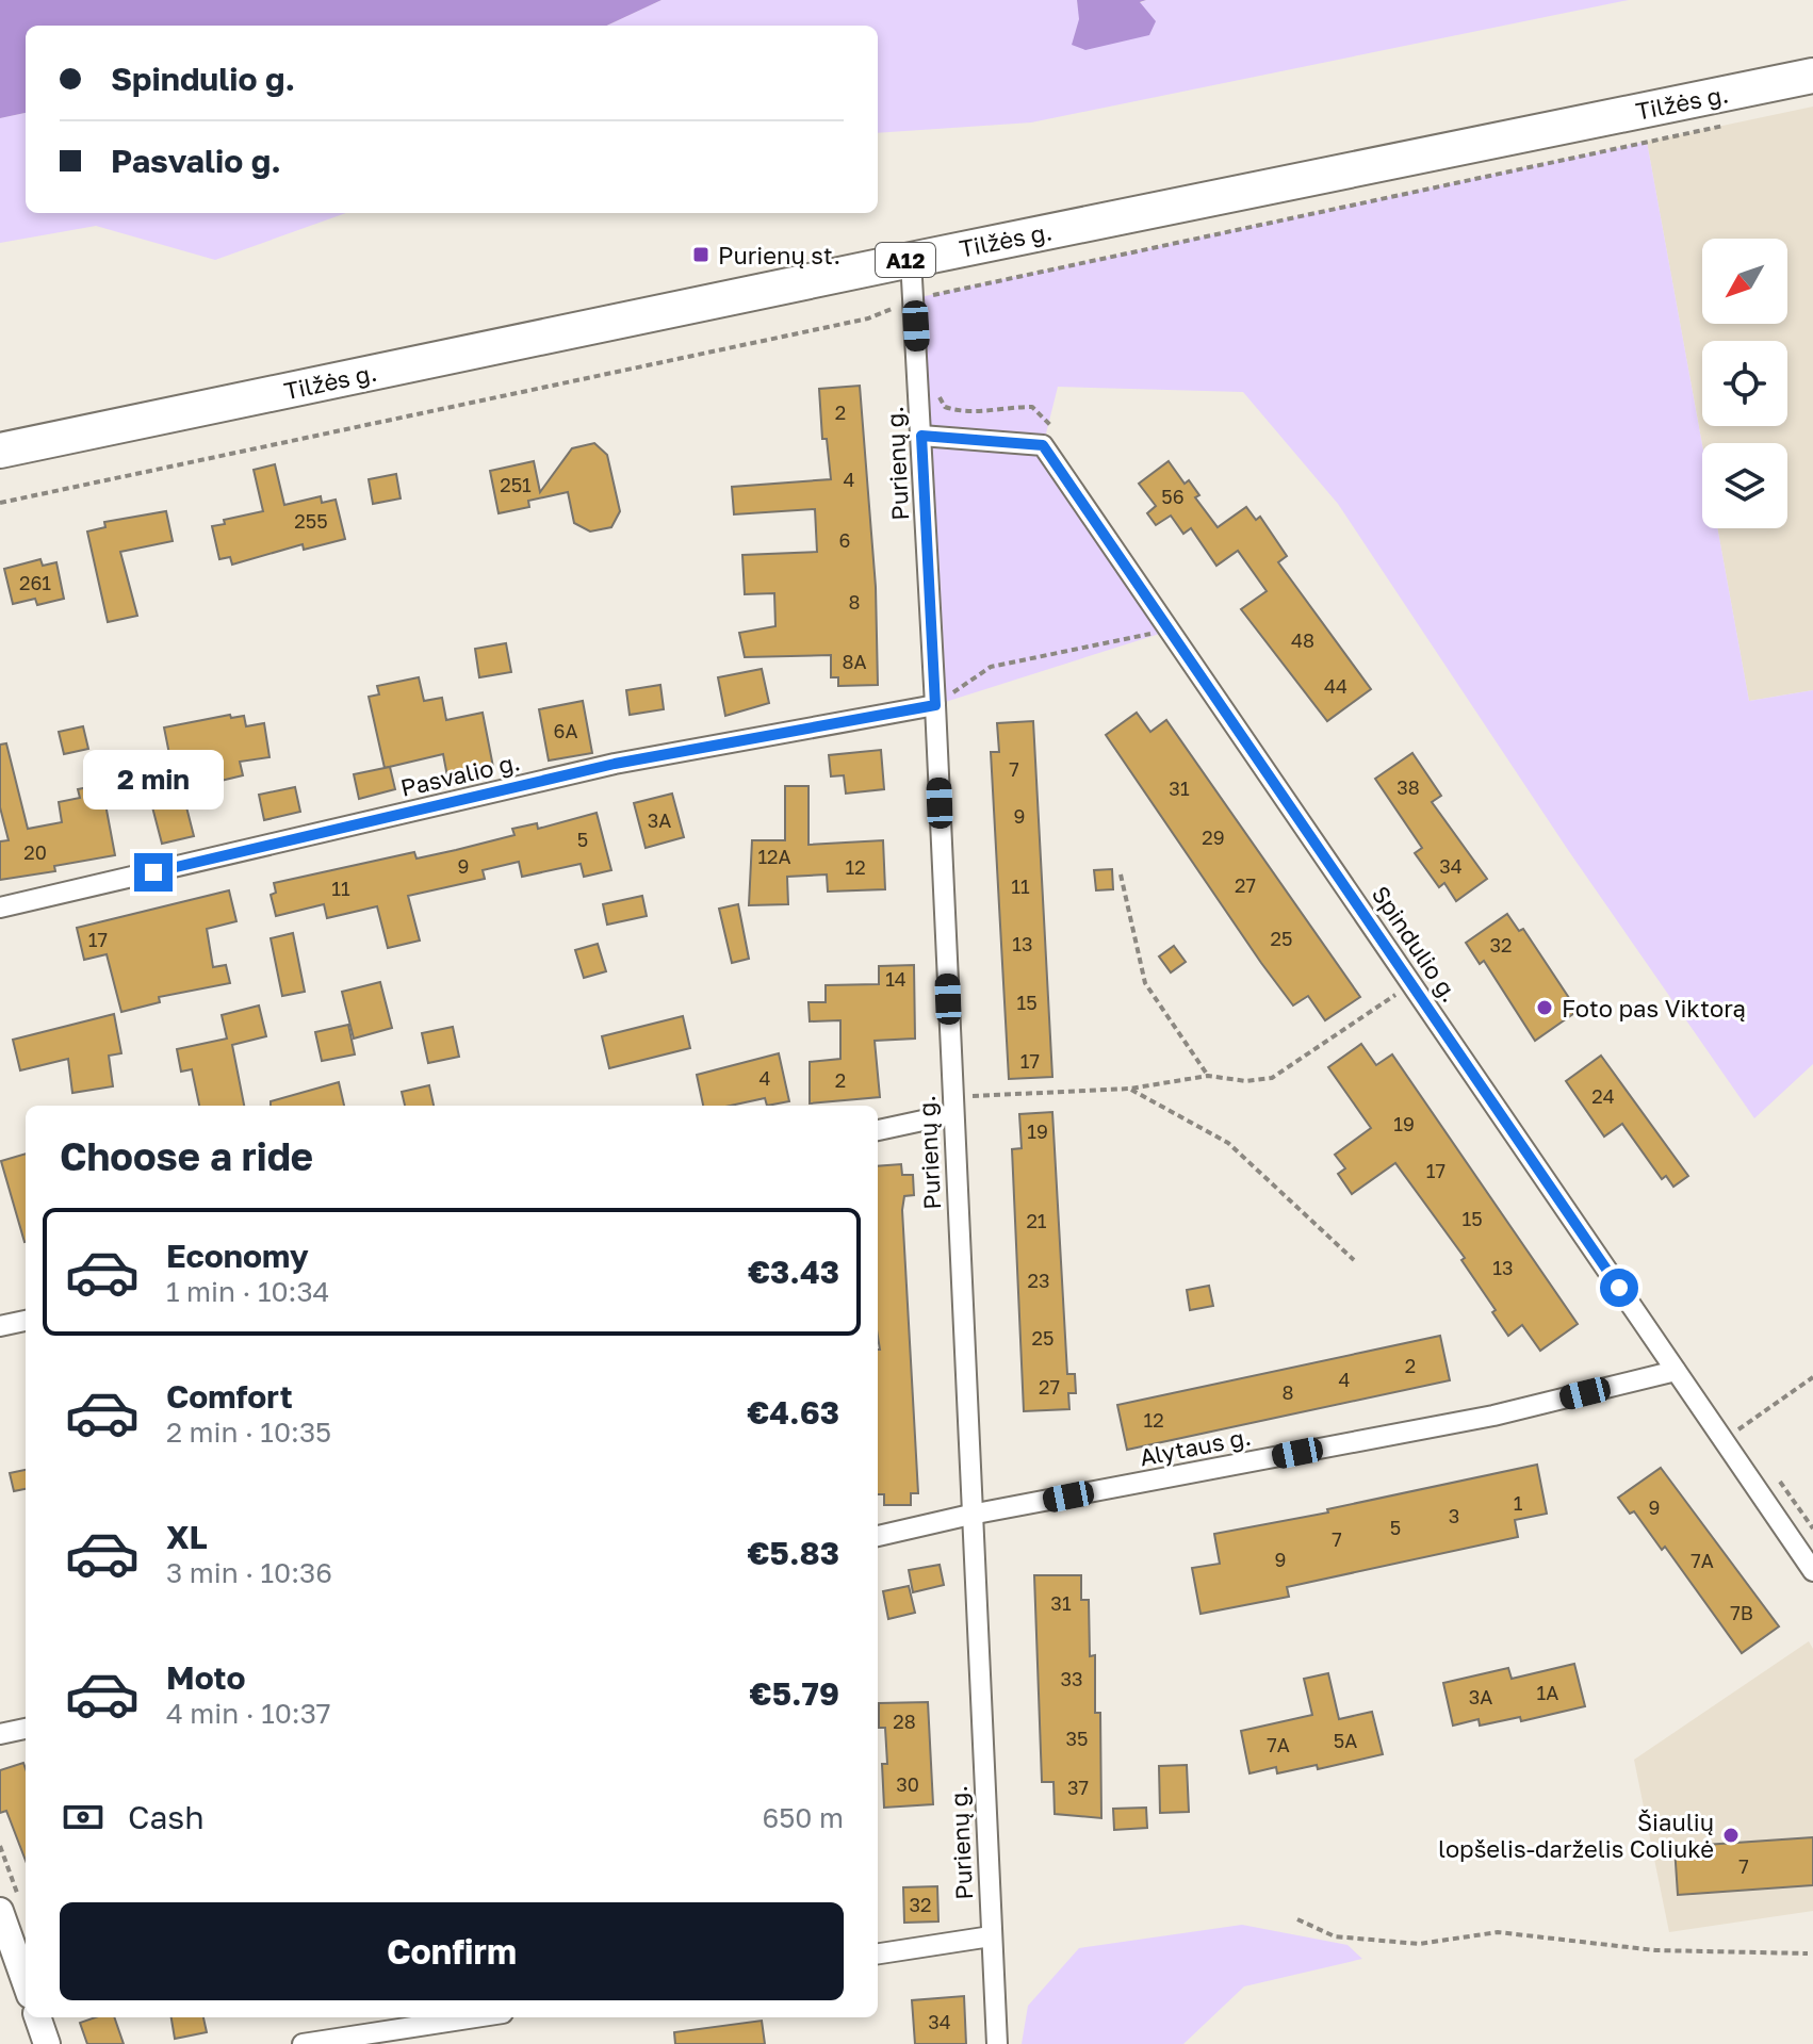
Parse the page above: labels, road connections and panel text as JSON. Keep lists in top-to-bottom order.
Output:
{
  "streets": {
    "highway": ["Tilžės g.", "A12"],
    "street": [
      "Purienų g.",
      "Pasvalio g.",
      "Spindulio g.",
      "Alytaus g."
    ]
  },
  "crossings": [
    ["Tilžės g.", "Purienų g."],
    ["Purienų g.", "Pasvalio g."],
    ["Purienų g.", "Spindulio g."],
    ["Purienų g.", "Alytaus g."],
    ["Spindulio g.", "Alytaus g."]
  ],
  "places": {
    "transit": ["Purienų st."],
    "other": ["Foto pas Viktorą", "Šiaulių lopšelis-darželis Coliukė"]
  },
  "house_numbers": [
    "2",
    "4",
    "251",
    "56",
    "255",
    "6",
    "261",
    "8",
    "48",
    "8A",
    "44",
    "6A",
    "7",
    "38",
    "31",
    "9",
    "3A",
    "29",
    "5",
    "20",
    "12A",
    "9",
    "34",
    "12",
    "27",
    "11",
    "11",
    "25",
    "17",
    "13",
    "32",
    "14",
    "15",
    "17",
    "4",
    "2",
    "24",
    "19",
    "19",
    "17",
    "15",
    "21",
    "13",
    "23",
    "25",
    "2",
    "4",
    "27",
    "8",
    "12",
    "1",
    "9",
    "3",
    "5",
    "7",
    "9",
    "7A",
    "31",
    "7B",
    "33",
    "1A",
    "3A",
    "28",
    "35",
    "5A",
    "7A",
    "30",
    "37",
    "7",
    "32",
    "34"
  ],
  "north": "bottom left",
  "page": {
    "banner": ["Spindulio g.", "Pasvalio g."],
    "bubble": "2 min",
    "heading": "Choose a ride",
    "list": [
      {
        "name": "Economy",
        "note": "1 min · 10:34",
        "value": "€3.43"
      },
      {
        "name": "Comfort",
        "note": "2 min · 10:35",
        "value": "€4.63"
      },
      {
        "name": "XL",
        "note": "3 min · 10:36",
        "value": "€5.83"
      },
      {
        "name": "Moto",
        "note": "4 min · 10:37",
        "value": "€5.79"
      }
    ],
    "pay": ["Cash", "650 m"],
    "buttons": "Confirm"
  }
}
